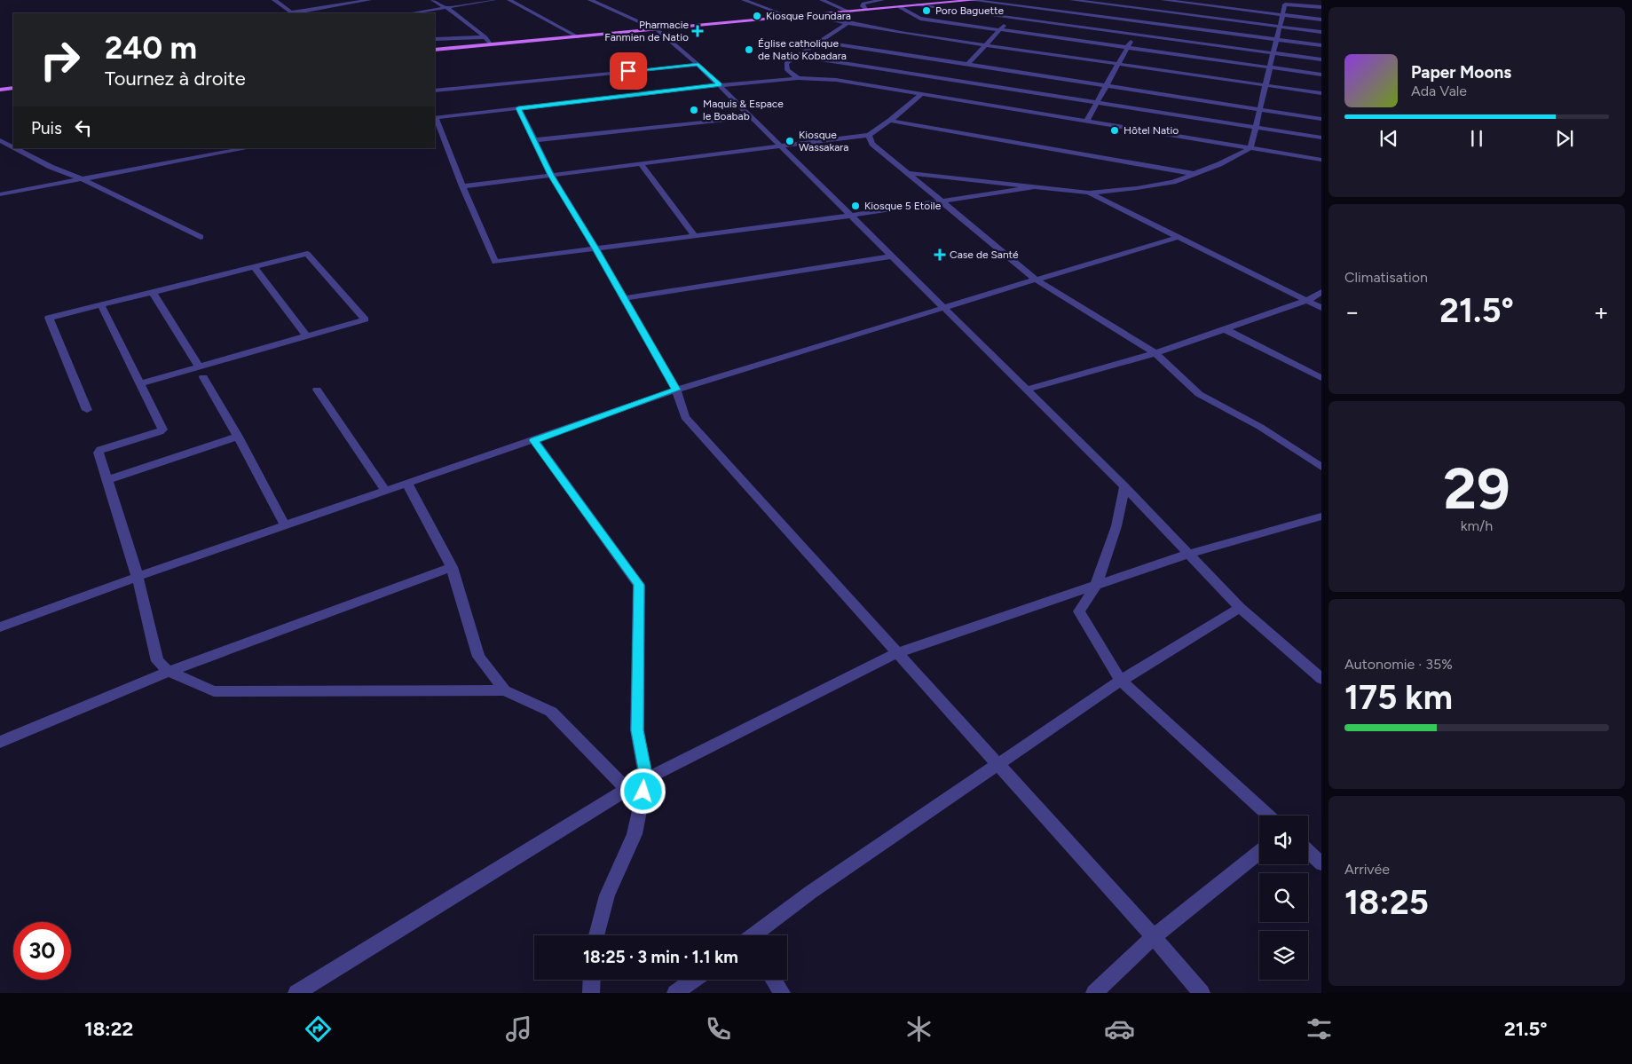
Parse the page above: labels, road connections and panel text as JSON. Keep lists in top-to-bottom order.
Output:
{
  "places": {
    "other": [
      "Poro Baguette",
      "Kiosque Foundara",
      "Église catholique de Natio Kobadara",
      "Maquis & Espace le Boabab",
      "Hôtel Natio",
      "Kiosque Wassakara",
      "Kiosque 5 Etoile"
    ],
    "health": ["Pharmacie Fanmien de Natio", "Case de Santé"]
  },
  "page": {
    "turn": ["240 m", "Tournez à droite"],
    "song": ["Paper Moons", "Ada Vale"],
    "then": "Puis",
    "tile": [
      "Climatisation",
      ["29", "km/h"],
      ["Autonomie · 35%", "175 km"],
      ["Arrivée", "18:25"]
    ],
    "heat": ["−", "21.5°", "+"],
    "limit": "30",
    "trip": "18:25 · 3 min · 1.1 km",
    "tabs": ["18:22", "21.5°"]
  }
}
